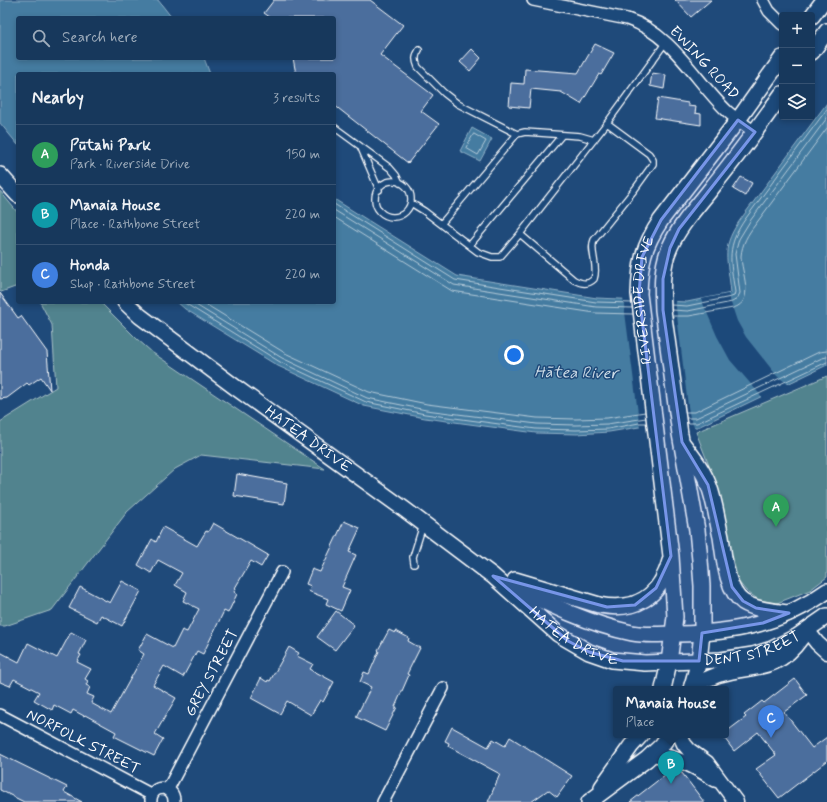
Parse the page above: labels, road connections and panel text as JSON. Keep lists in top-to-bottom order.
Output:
{
  "streets": {
    "main road": ["RIVERSIDE DRIVE", "HATEA DRIVE", "DENT STREET"],
    "street": ["EWING ROAD", "GREY STREET", "NORFOLK STREET"]
  },
  "crossings": [
    ["EWING ROAD", "RIVERSIDE DRIVE"],
    ["RIVERSIDE DRIVE", "HATEA DRIVE"],
    ["RIVERSIDE DRIVE", "DENT STREET"],
    ["HATEA DRIVE", "DENT STREET"]
  ],
  "water": ["Hātea River"],
  "page": {
    "map_buttons": ["+", "−"],
    "search": "Search here",
    "heading": ["Nearby", "3 results"],
    "list": [
      {
        "mark": "A",
        "name": "Pūtahi Park",
        "note": "Park · Riverside Drive",
        "value": "150 m"
      },
      {
        "mark": "B",
        "name": "Manaia House",
        "note": "Place · Rathbone Street",
        "value": "220 m"
      },
      {
        "mark": "C",
        "name": "Honda",
        "note": "Shop · Rathbone Street",
        "value": "220 m"
      }
    ],
    "pins": ["A", "C", "B"],
    "popup": ["Manaia House", "Place"]
  }
}
